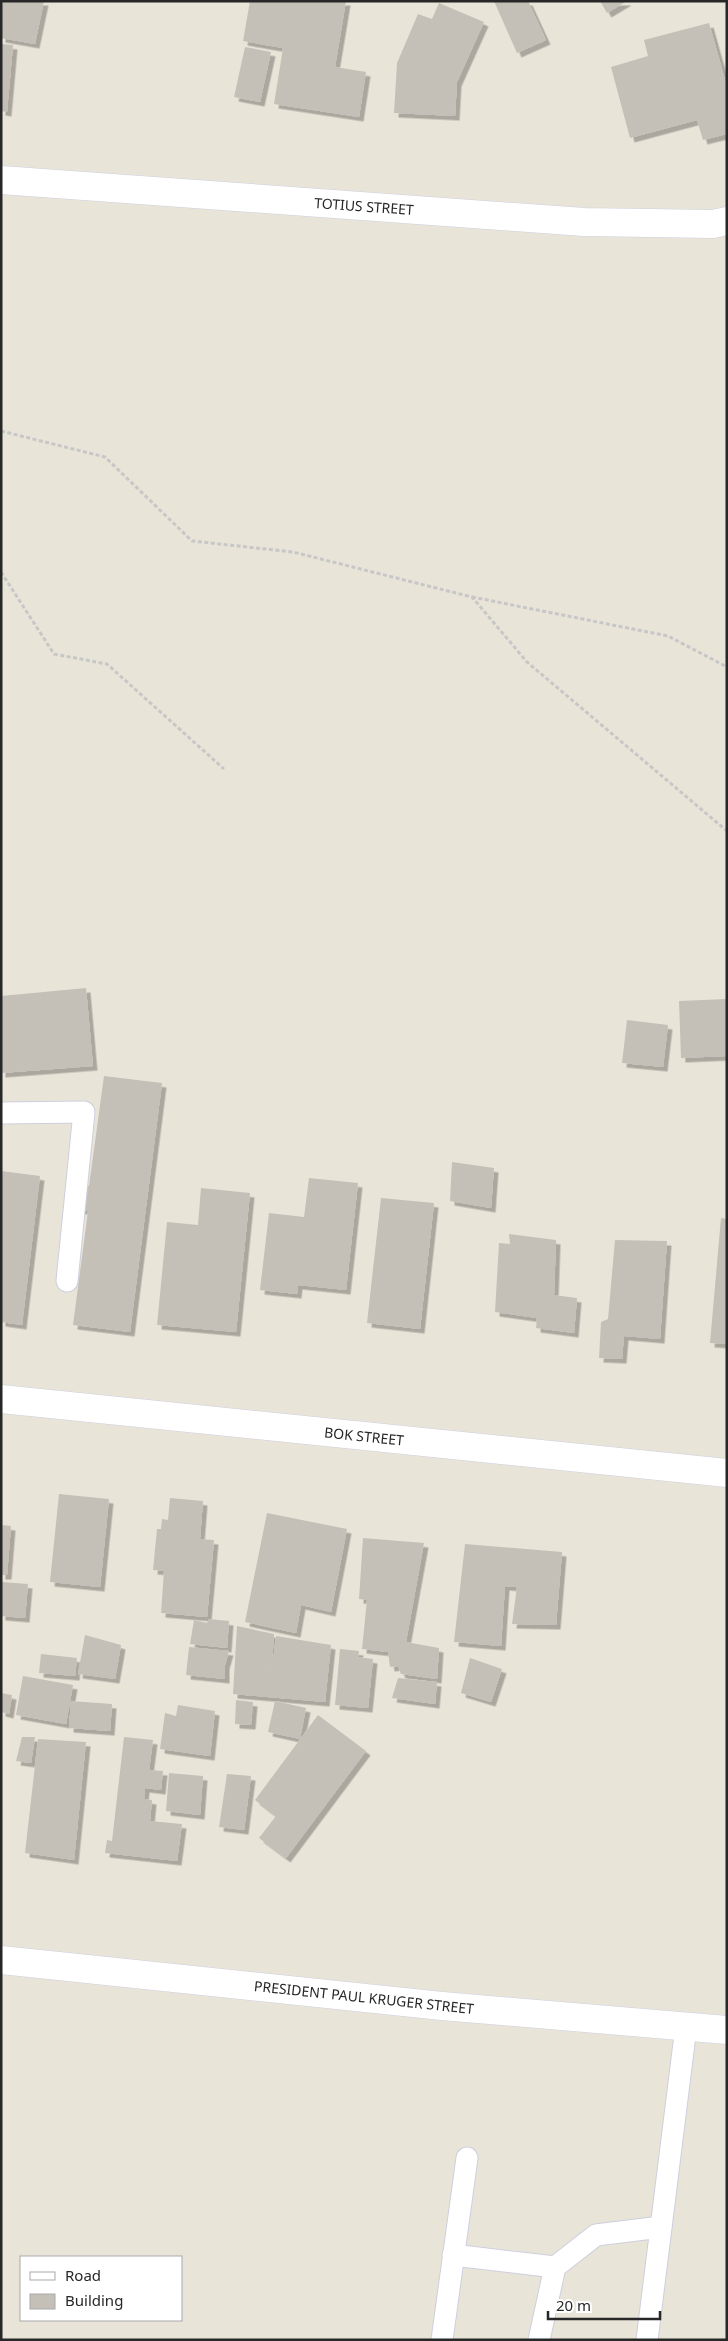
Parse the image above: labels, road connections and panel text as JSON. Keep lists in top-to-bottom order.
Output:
{
  "streets": {
    "street": ["TOTIUS STREET", "BOK STREET", "PRESIDENT PAUL KRUGER STREET"]
  },
  "legend": ["Road", "Building"],
  "scale_bar": "20 m"
}
